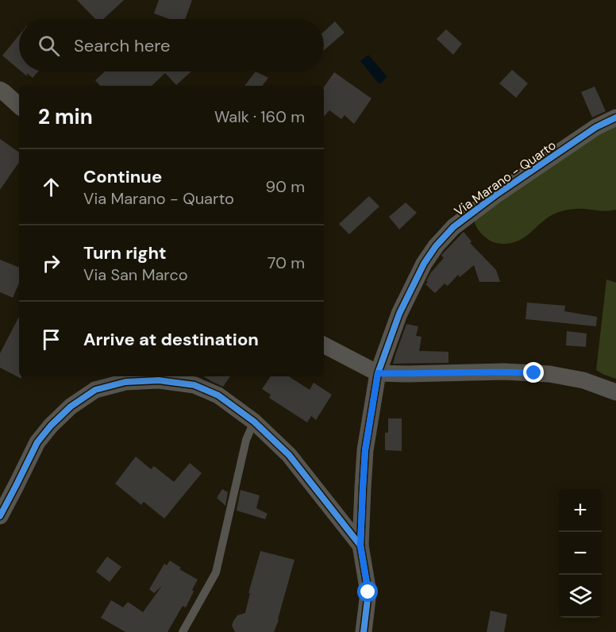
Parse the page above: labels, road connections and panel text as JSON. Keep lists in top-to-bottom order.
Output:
{
  "streets": {
    "street": ["Via Marano - Quarto"]
  },
  "page": {
    "search": "Search here",
    "heading": ["2 min", "Walk · 160 m"],
    "list": [
      ["Continue", "Via Marano - Quarto", "90 m"],
      ["Turn right", "Via San Marco", "70 m"],
      "Arrive at destination"
    ],
    "map_buttons": ["+", "−"]
  }
}
